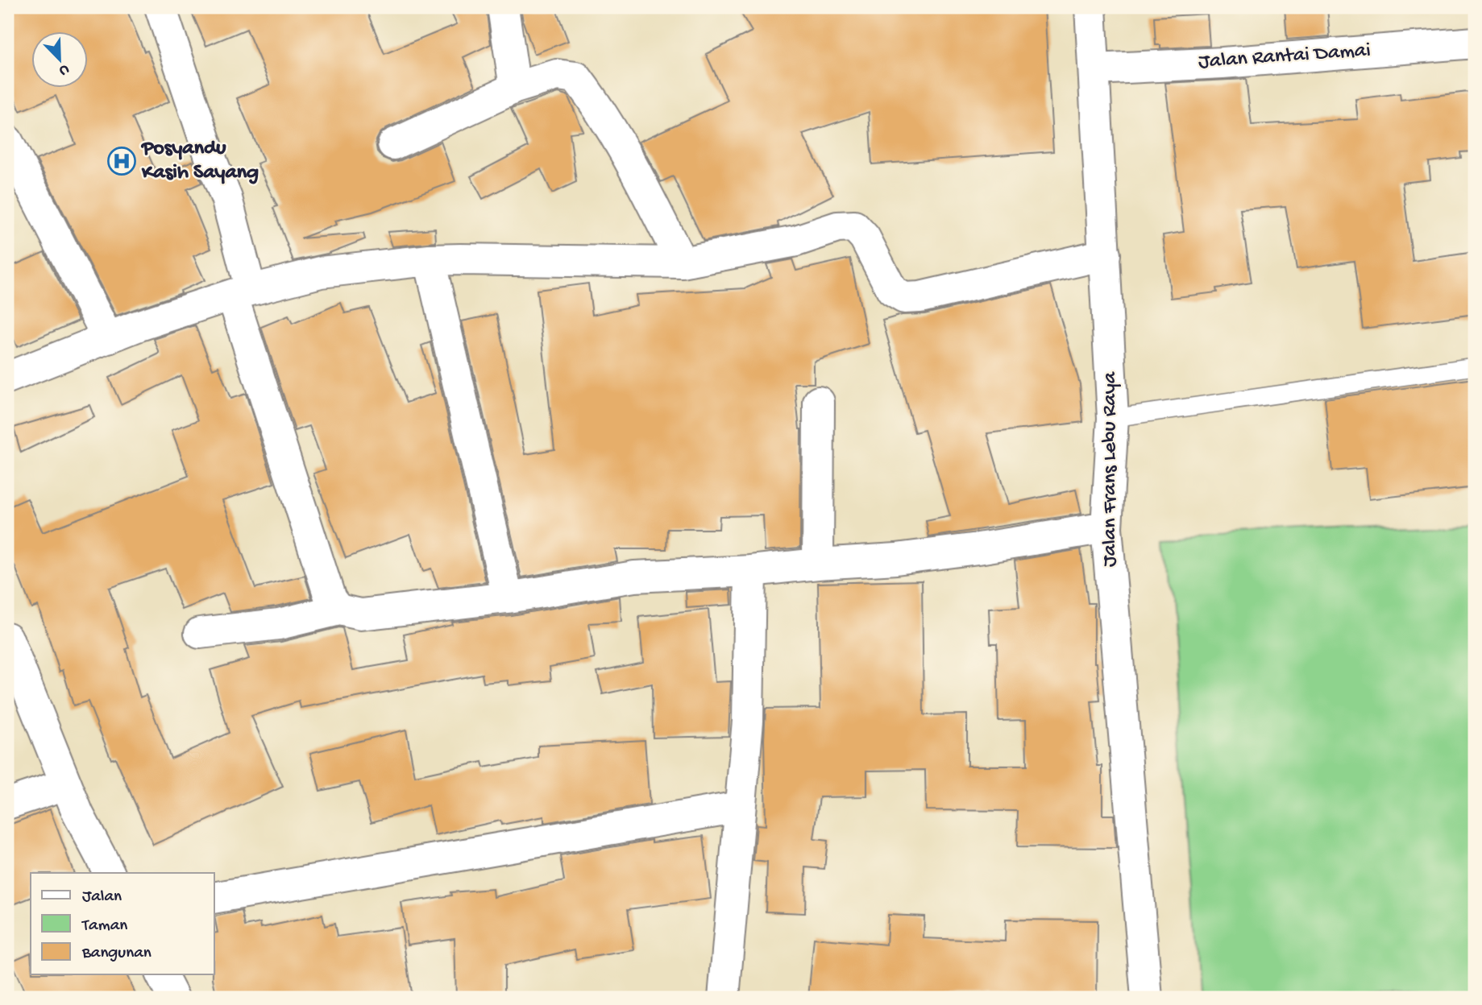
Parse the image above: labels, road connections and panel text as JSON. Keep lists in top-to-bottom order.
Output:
{
  "streets": {
    "street": ["Jalan Rantai Damai", "Jalan Frans Lebu Raya"]
  },
  "crossings": [
    ["Jalan Rantai Damai", "Jalan Frans Lebu Raya"]
  ],
  "places": {
    "hospital": ["Posyandu Kasih Sayang"]
  },
  "legend": ["Jalan", "Taman", "Bangunan"],
  "north": "bottom right"
}
